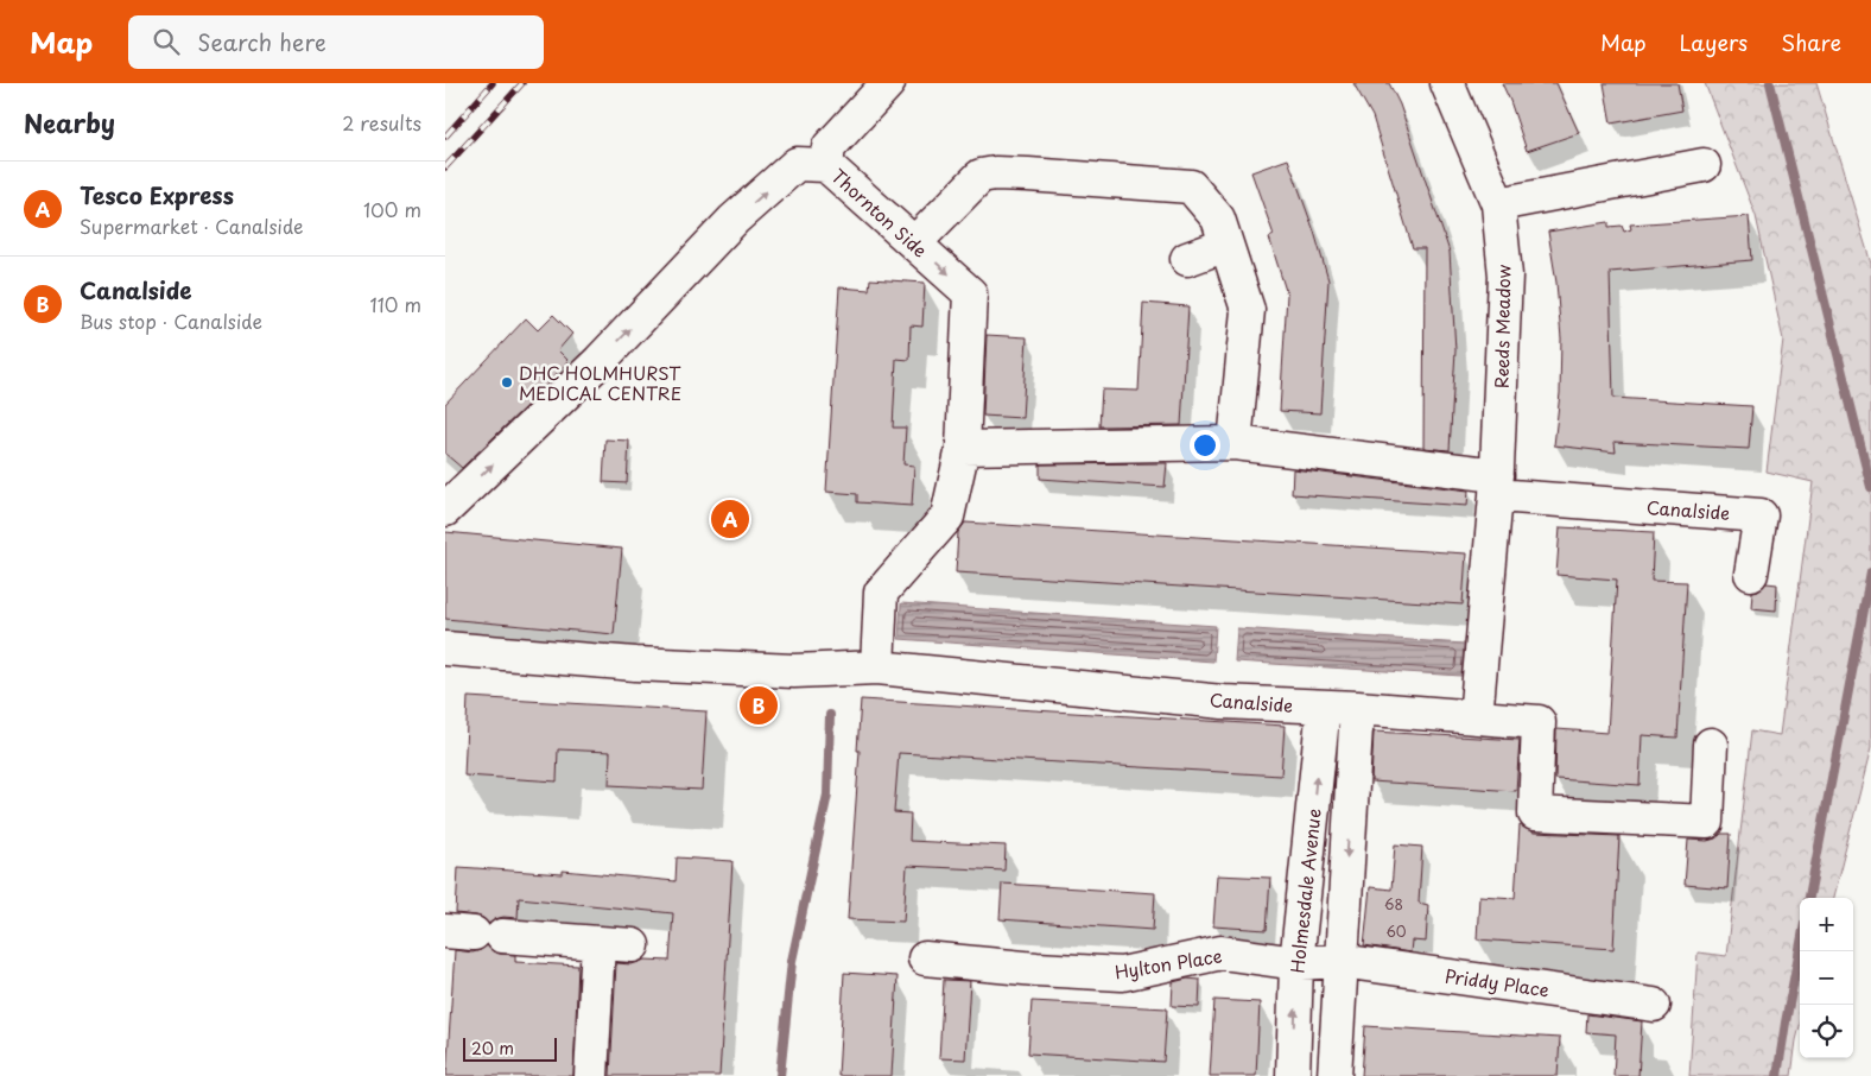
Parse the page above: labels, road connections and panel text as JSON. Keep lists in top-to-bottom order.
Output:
{
  "streets": {
    "street": [
      "Thornton Side",
      "Reeds Meadow",
      "Canalside",
      "Holmesdale Avenue",
      "Hylton Place",
      "Priddy Place"
    ]
  },
  "crossings": [
    ["Thornton Side", "Canalside"],
    ["Reeds Meadow", "Canalside"],
    ["Canalside", "Holmesdale Avenue"],
    ["Holmesdale Avenue", "Hylton Place"],
    ["Holmesdale Avenue", "Priddy Place"],
    ["Hylton Place", "Priddy Place"]
  ],
  "places": ["DHC HOLMHURST MEDICAL CENTRE"],
  "house_numbers": ["68", "60"],
  "scale_bar": "20 m",
  "page": {
    "header": "Map",
    "search": "Search here",
    "nav": ["Map", "Layers", "Share"],
    "heading": ["Nearby", "2 results"],
    "list": [
      {
        "mark": "A",
        "name": "Tesco Express",
        "note": "Supermarket · Canalside",
        "value": "100 m"
      },
      {
        "mark": "B",
        "name": "Canalside",
        "note": "Bus stop · Canalside",
        "value": "110 m"
      }
    ],
    "pins": ["A", "B"],
    "map_buttons": ["+", "−"],
    "scale": "20 m"
  }
}
